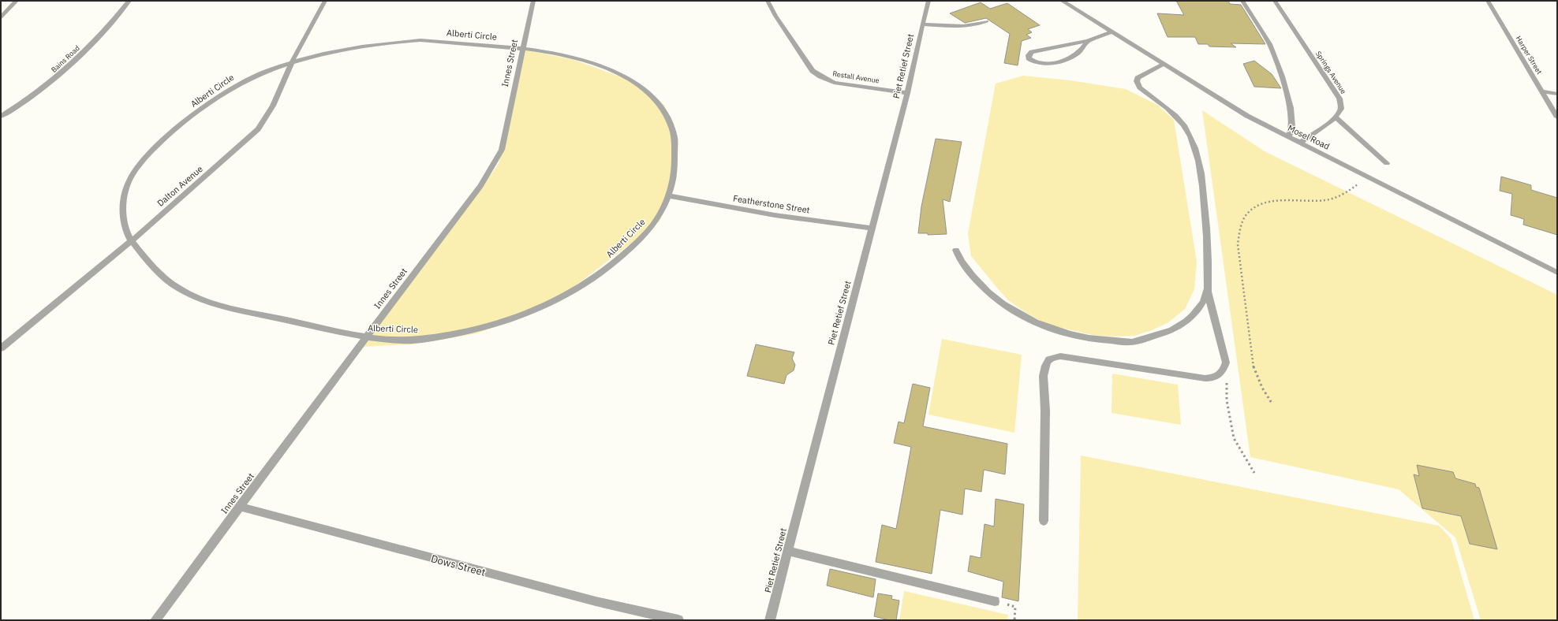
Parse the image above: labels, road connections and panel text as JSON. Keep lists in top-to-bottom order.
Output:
{
  "streets": {
    "street": [
      "Alberti Circle",
      "Harper Street",
      "Bains Road",
      "Innes Street",
      "Piet Retief Street",
      "Springs Avenue",
      "Restall Avenue",
      "Mosel Road",
      "Dalton Avenue",
      "Featherstone Street",
      "Dows Street"
    ]
  },
  "crossings": [
    ["Alberti Circle", "Innes Street"],
    ["Alberti Circle", "Dalton Avenue"],
    ["Alberti Circle", "Featherstone Street"],
    ["Innes Street", "Dows Street"],
    ["Piet Retief Street", "Restall Avenue"],
    ["Piet Retief Street", "Featherstone Street"]
  ]
}
